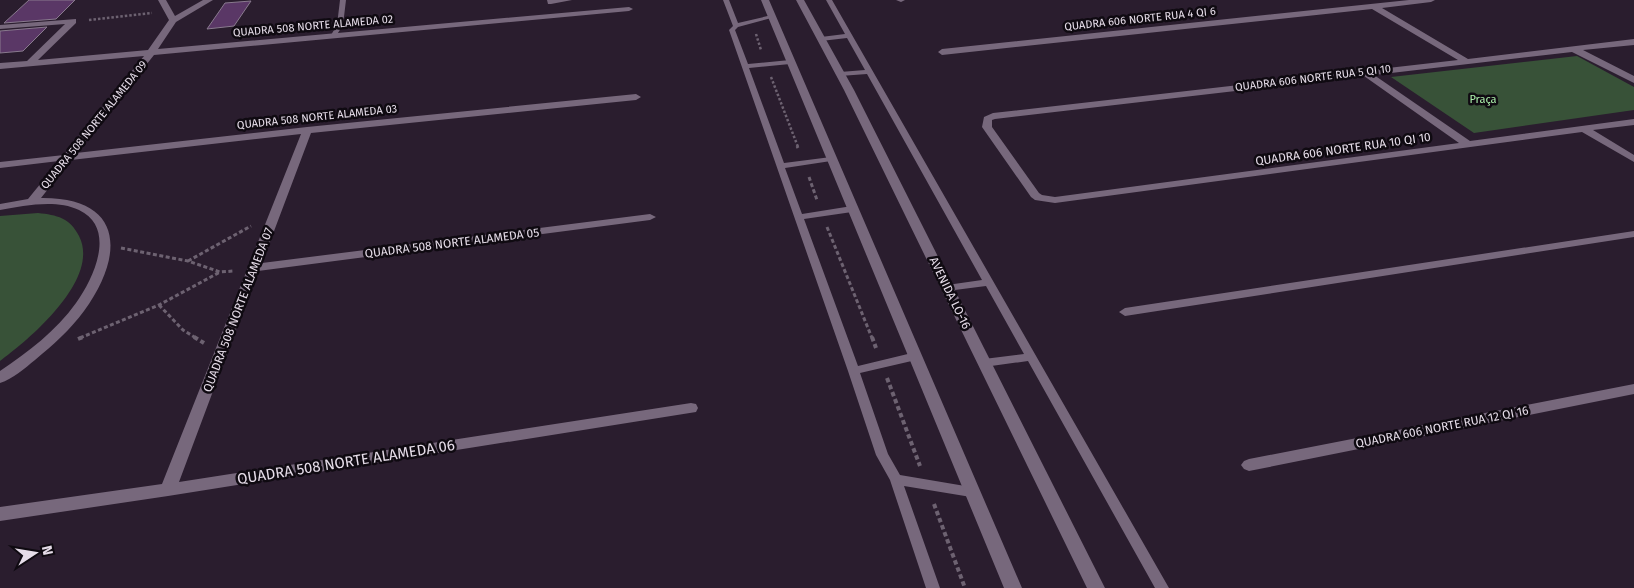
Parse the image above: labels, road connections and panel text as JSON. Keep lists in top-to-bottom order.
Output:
{
  "streets": {
    "street": [
      "QUADRA 606 NORTE RUA 4 QI 6",
      "QUADRA 508 NORTE ALAMEDA 02",
      "QUADRA 606 NORTE RUA 5 QI 10",
      "QUADRA 508 NORTE ALAMEDA 03",
      "QUADRA 508 NORTE ALAMEDA 09",
      "QUADRA 606 NORTE RUA 10 QI 10",
      "QUADRA 508 NORTE ALAMEDA 05",
      "AVENIDA LO-16",
      "QUADRA 508 NORTE ALAMEDA 07",
      "QUADRA 606 NORTE RUA 12 QI 16",
      "QUADRA 508 NORTE ALAMEDA 06"
    ]
  },
  "crossings": [
    ["QUADRA 508 NORTE ALAMEDA 02", "QUADRA 508 NORTE ALAMEDA 09"],
    ["QUADRA 606 NORTE RUA 5 QI 10", "QUADRA 606 NORTE RUA 10 QI 10"],
    ["QUADRA 508 NORTE ALAMEDA 03", "QUADRA 508 NORTE ALAMEDA 09"],
    ["QUADRA 508 NORTE ALAMEDA 03", "QUADRA 508 NORTE ALAMEDA 07"],
    ["QUADRA 508 NORTE ALAMEDA 05", "QUADRA 508 NORTE ALAMEDA 07"],
    ["QUADRA 508 NORTE ALAMEDA 07", "QUADRA 508 NORTE ALAMEDA 06"]
  ],
  "parks": ["Praça"],
  "north": "right"
}
